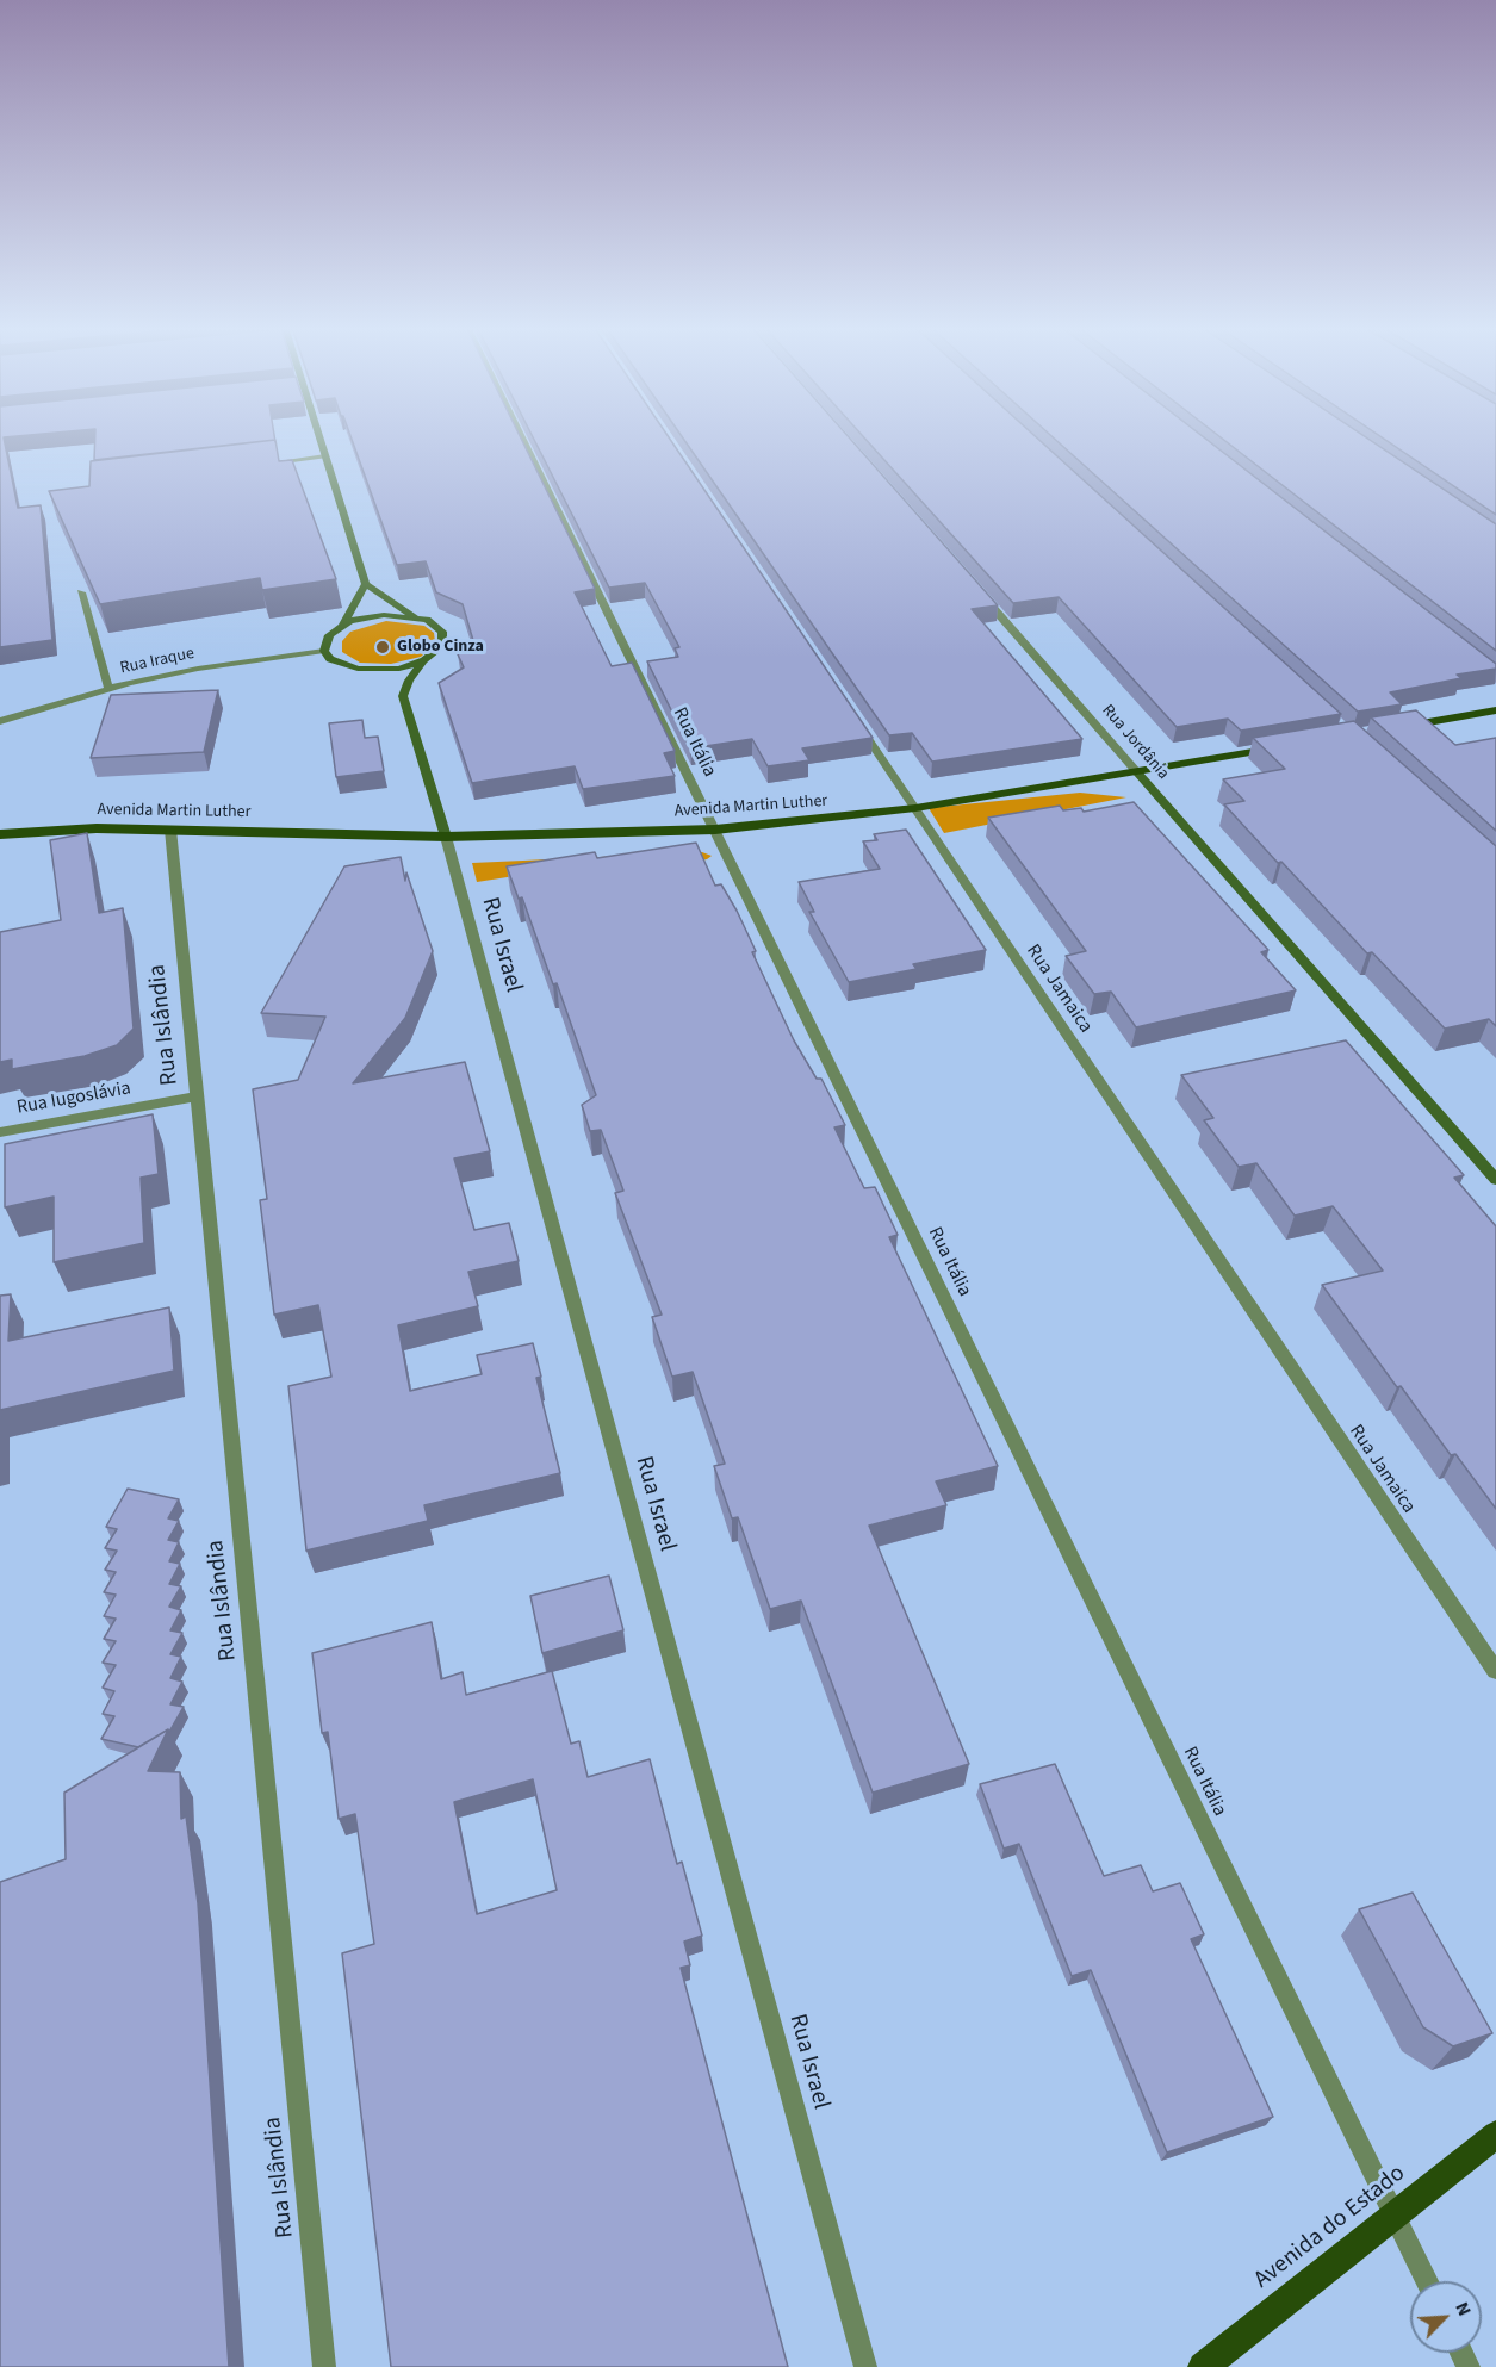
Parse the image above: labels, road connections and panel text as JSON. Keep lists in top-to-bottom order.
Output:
{
  "streets": {
    "main road": ["Avenida Martin Luther", "Avenida do Estado"],
    "street": [
      "Rua Iraque",
      "Rua Itália",
      "Rua Jordânia",
      "Rua Israel",
      "Rua Jamaica",
      "Rua Islândia",
      "Rua Iugoslávia"
    ]
  },
  "crossings": [
    ["Rua Itália", "Avenida Martin Luther"],
    ["Rua Itália", "Avenida do Estado"],
    ["Rua Jordânia", "Avenida Martin Luther"],
    ["Avenida Martin Luther", "Rua Israel"],
    ["Avenida Martin Luther", "Rua Jamaica"],
    ["Avenida Martin Luther", "Rua Islândia"],
    ["Rua Islândia", "Rua Iugoslávia"]
  ],
  "places": ["Globo Cinza"],
  "north": "top right"
}
